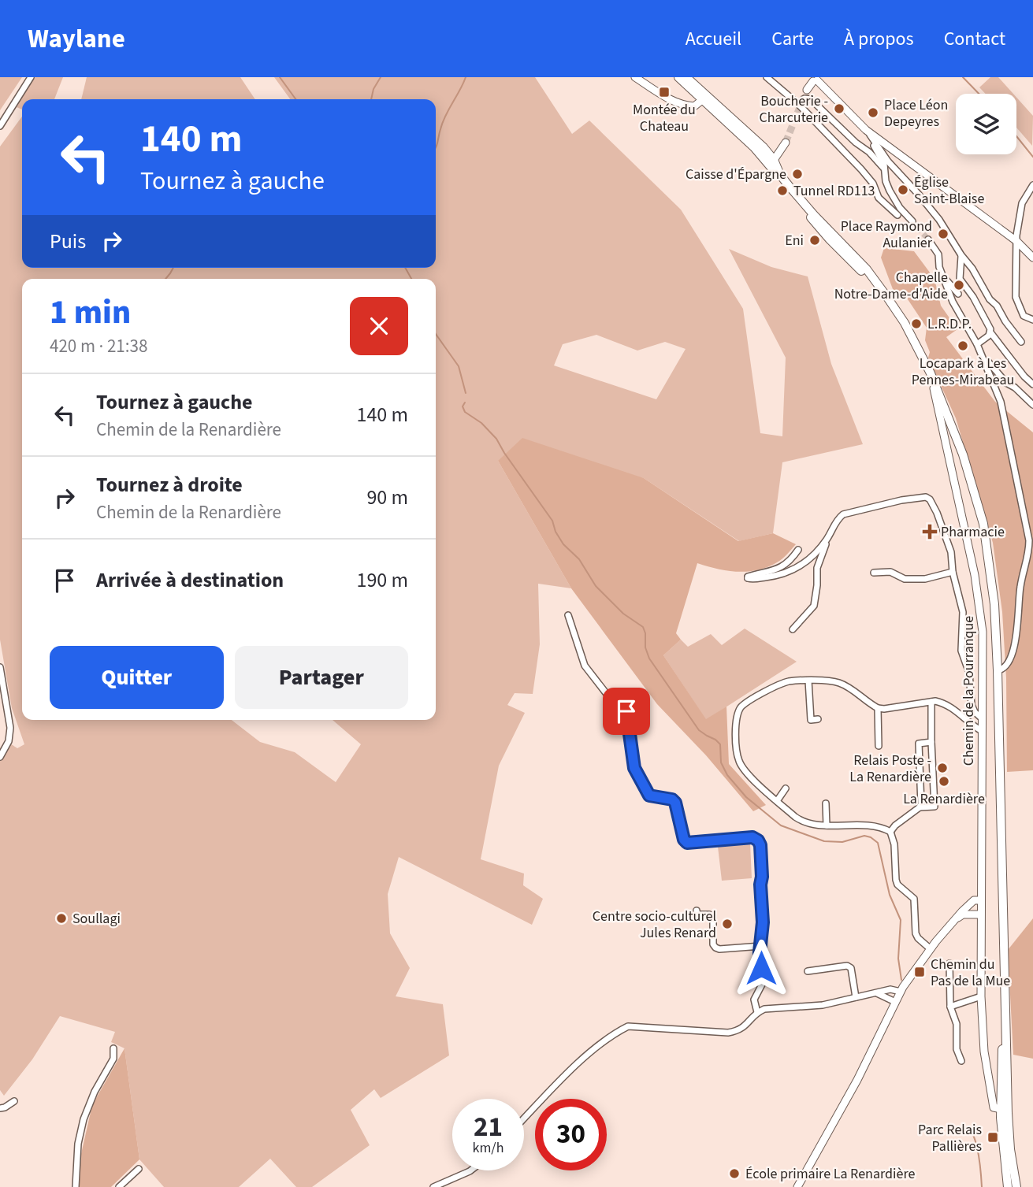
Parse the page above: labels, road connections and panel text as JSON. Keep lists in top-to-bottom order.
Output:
{
  "streets": {
    "street": ["Chemin de la Pourranque"]
  },
  "places": {
    "transit": ["Montée du Chateau", "Chemin du Pas de la Mue", "Parc Relais Pallières"],
    "other": [
      "Boucherie - Charcuterie",
      "Place Léon Depeyres",
      "Caisse d'Épargne",
      "Église Saint-Blaise",
      "Tunnel RD113",
      "Place Raymond Aulanier",
      "Eni",
      "Chapelle Notre-Dame-d'Aide",
      "L.R.D.P.",
      "Locapark à Les Pennes-Mirabeau",
      "Relais Poste - La Renardière",
      "La Renardière",
      "Soullagi",
      "Centre socio-culturel Jules Renard",
      "École primaire La Renardière"
    ],
    "health": ["Pharmacie"]
  },
  "page": {
    "header": "Waylane",
    "nav": [
      "Accueil",
      "Carte",
      "À propos",
      "Contact"
    ],
    "turn": ["140 m", "Tournez à gauche"],
    "then": "Puis",
    "heading": ["1 min", "420 m · 21:38"],
    "list": [
      {
        "name": "Tournez à gauche",
        "note": "Chemin de la Renardière",
        "value": "140 m"
      },
      {
        "name": "Tournez à droite",
        "note": "Chemin de la Renardière",
        "value": "90 m"
      },
      {
        "name": "Arrivée à destination",
        "value": "190 m"
      }
    ],
    "buttons": ["Quitter", "Partager"],
    "speed": "21 km/h",
    "limit": "30"
  }
}
